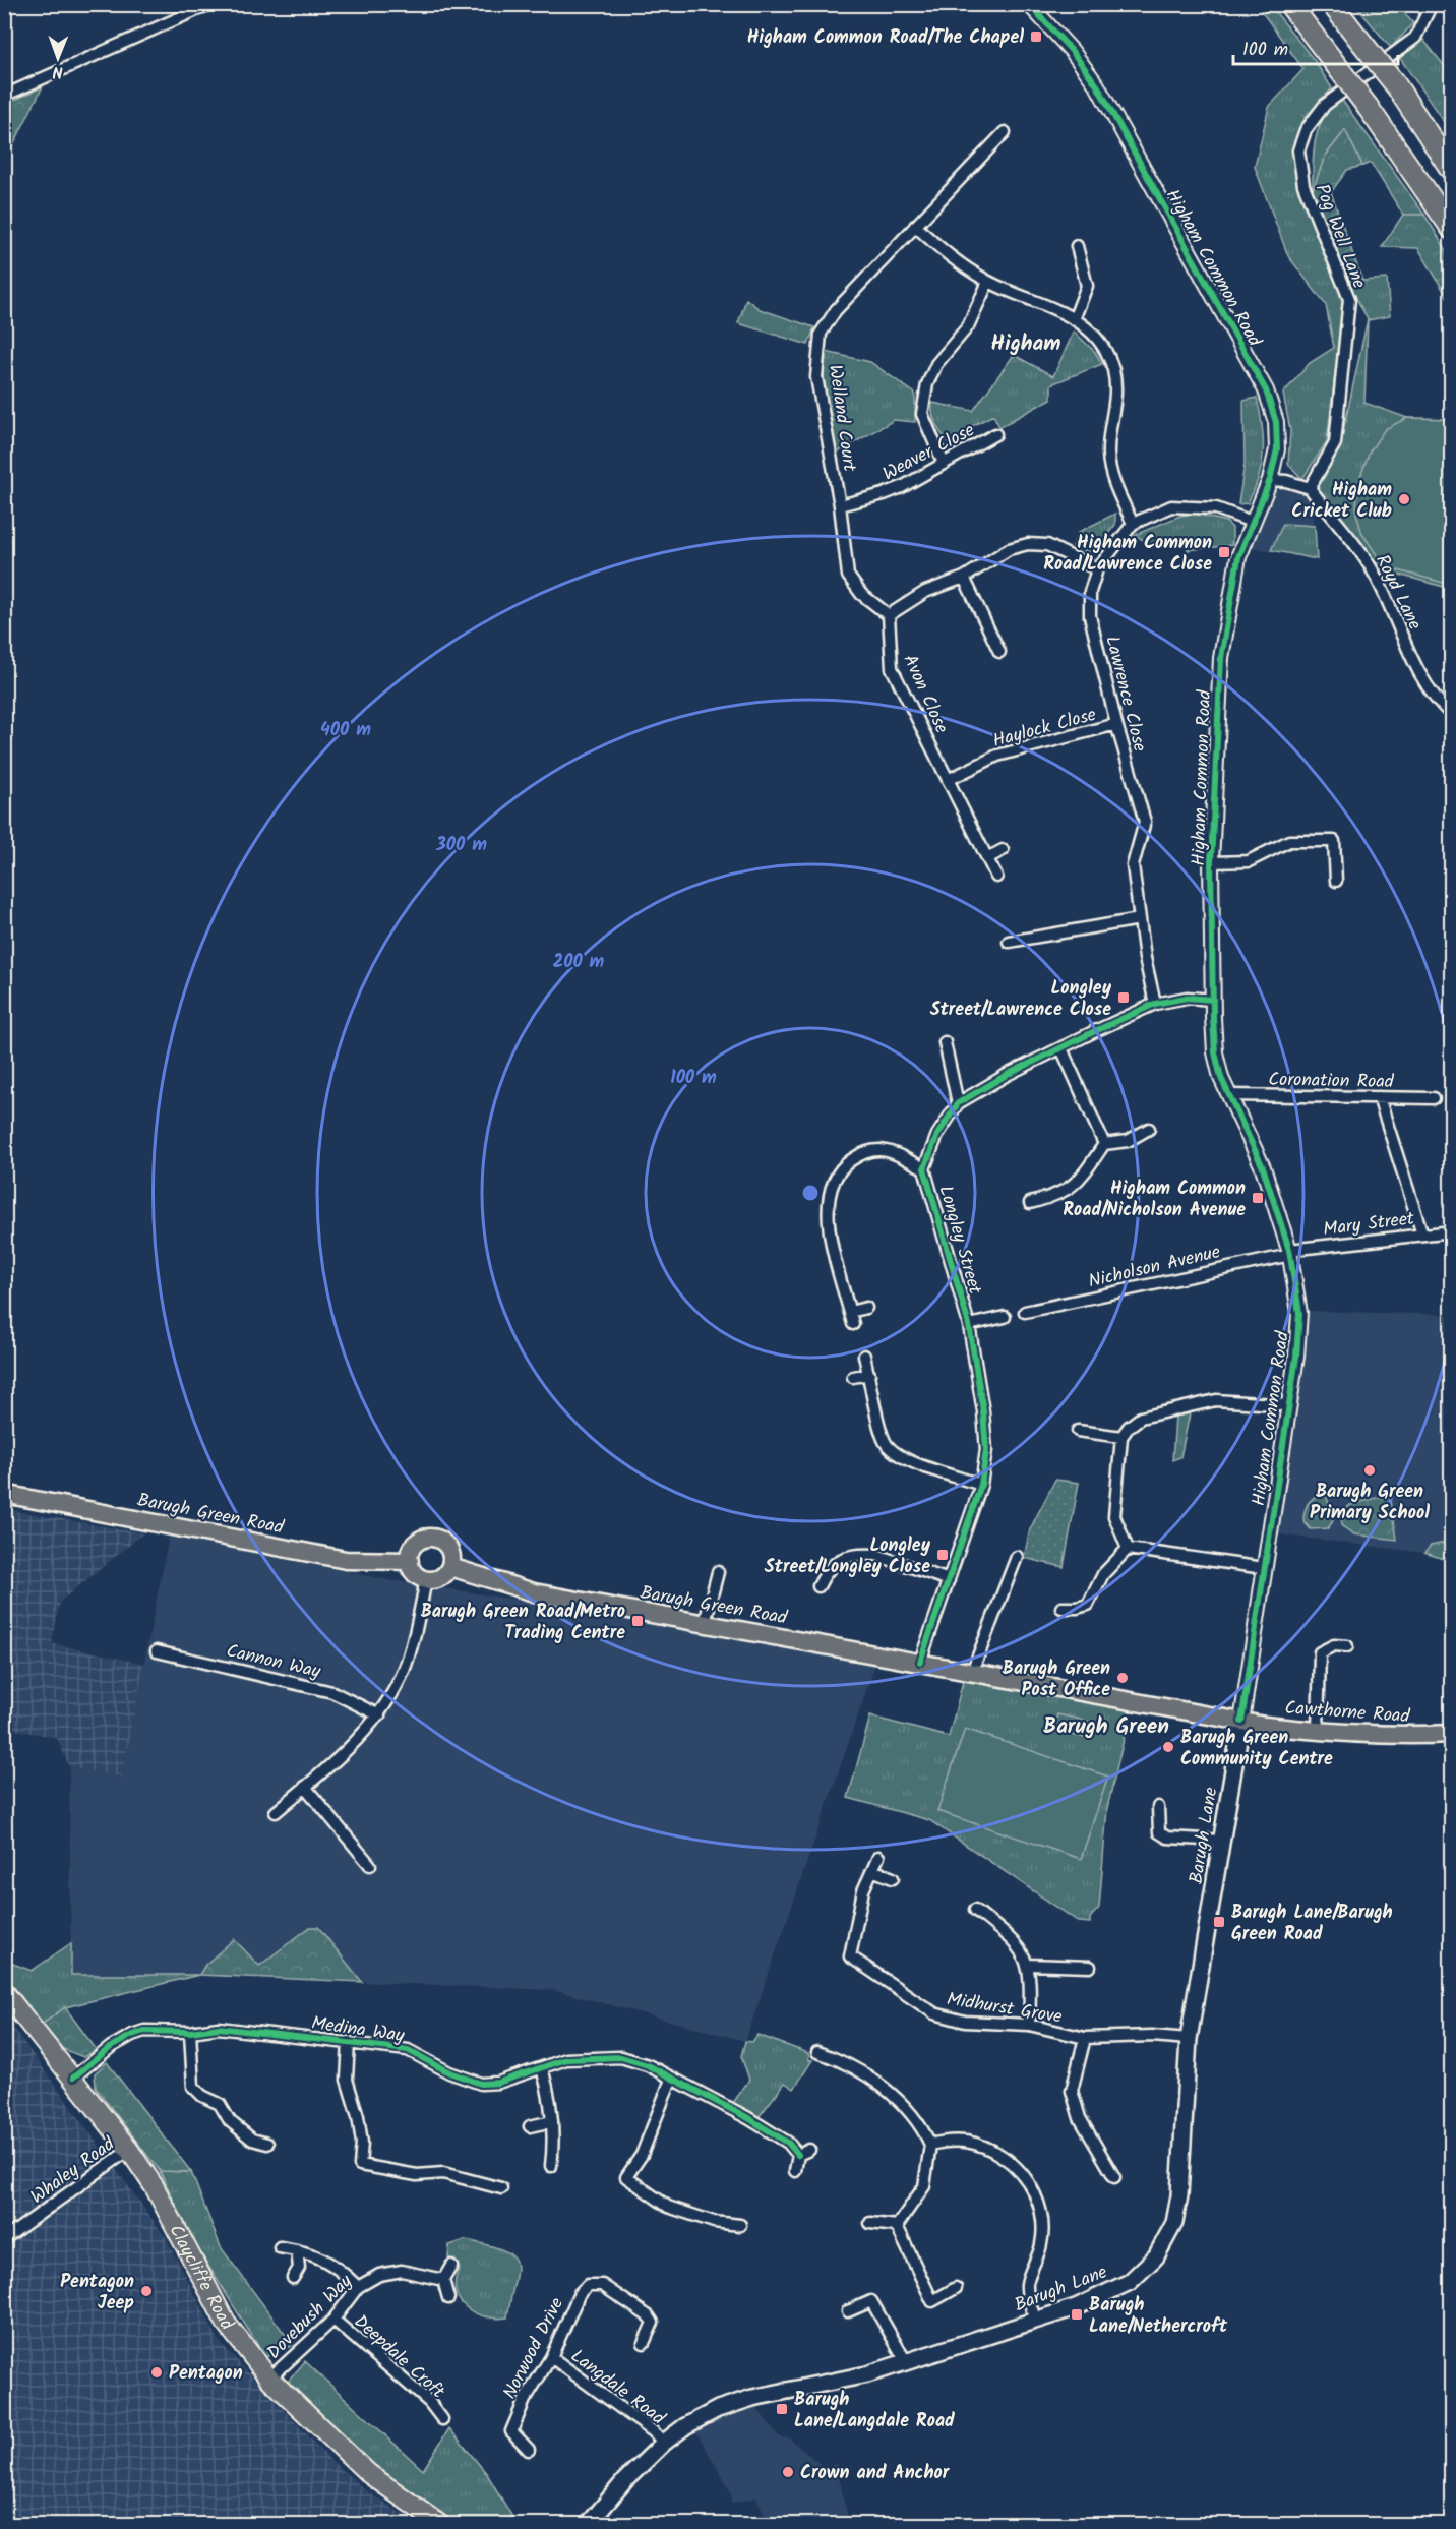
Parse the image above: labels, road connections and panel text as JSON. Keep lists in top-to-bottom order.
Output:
{
  "streets": {
    "highway": ["Claycliffe Road"],
    "main road": ["Barugh Green Road", "Cawthorne Road", "Barugh Lane"],
    "street": [
      "Pog Well Lane",
      "Higham Common Road",
      "Welland Court",
      "Weaver Close",
      "Royd Lane",
      "Avon Close",
      "Lawrence Close",
      "Haylock Close",
      "Coronation Road",
      "Mary Street",
      "Longley Street",
      "Nicholson Avenue",
      "Cannon Way",
      "Midhurst Grove",
      "Medina Way",
      "Whaley Road",
      "Dovebush Way",
      "Norwood Drive",
      "Deepdale Croft",
      "Langdale Road"
    ]
  },
  "crossings": [
    ["Pog Well Lane", "Royd Lane"],
    ["Higham Common Road", "Lawrence Close"],
    ["Higham Common Road", "Coronation Road"],
    ["Higham Common Road", "Mary Street"],
    ["Higham Common Road", "Longley Street"],
    ["Higham Common Road", "Nicholson Avenue"],
    ["Higham Common Road", "Barugh Green Road"],
    ["Higham Common Road", "Cawthorne Road"],
    ["Higham Common Road", "Barugh Lane"],
    ["Welland Court", "Weaver Close"],
    ["Welland Court", "Avon Close"],
    ["Avon Close", "Haylock Close"],
    ["Lawrence Close", "Haylock Close"],
    ["Lawrence Close", "Longley Street"],
    ["Mary Street", "Nicholson Avenue"],
    ["Longley Street", "Barugh Green Road"],
    ["Barugh Green Road", "Cawthorne Road"],
    ["Barugh Green Road", "Barugh Lane"],
    ["Cawthorne Road", "Barugh Lane"],
    ["Barugh Lane", "Midhurst Grove"],
    ["Barugh Lane", "Langdale Road"],
    ["Medina Way", "Claycliffe Road"],
    ["Whaley Road", "Claycliffe Road"],
    ["Claycliffe Road", "Dovebush Way"],
    ["Dovebush Way", "Deepdale Croft"],
    ["Norwood Drive", "Langdale Road"]
  ],
  "districts": ["Higham", "Barugh Green"],
  "places": {
    "transit": [
      "Higham Common Road/The Chapel",
      "Higham Common Road/Lawrence Close",
      "Longley Street/Lawrence Close",
      "Higham Common Road/Nicholson Avenue",
      "Longley Street/Longley Close",
      "Barugh Green Road/Metro Trading Centre",
      "Barugh Lane/Barugh Green Road",
      "Barugh Lane/Nethercroft",
      "Barugh Lane/Langdale Road"
    ],
    "other": [
      "Higham Cricket Club",
      "Barugh Green Primary School",
      "Barugh Green Post Office",
      "Barugh Green Community Centre",
      "Pentagon Jeep",
      "Pentagon",
      "Crown and Anchor"
    ]
  },
  "scale_bar": "100 m",
  "north": "bottom",
  "rings": [
    "400 m",
    "300 m",
    "200 m",
    "100 m"
  ]
}
